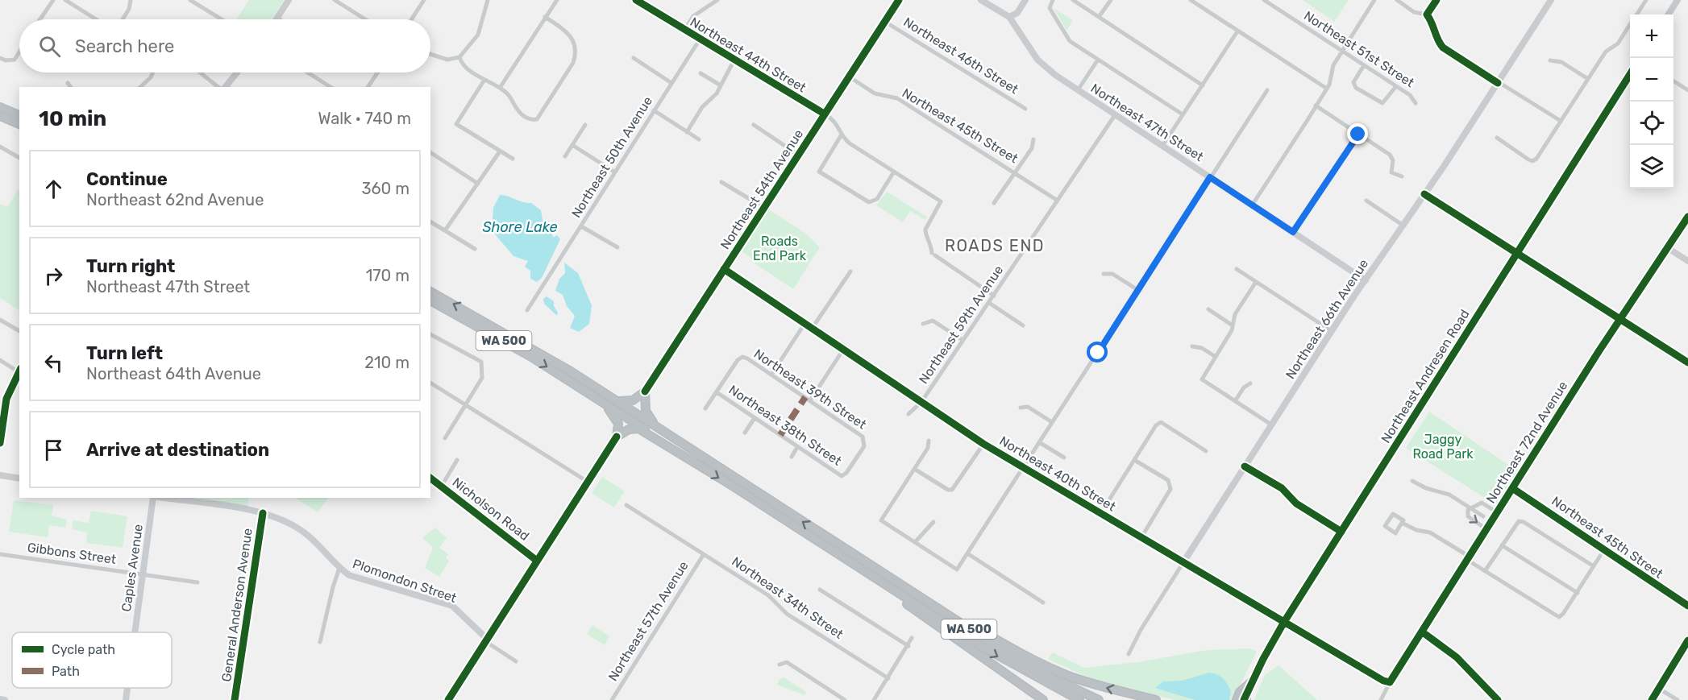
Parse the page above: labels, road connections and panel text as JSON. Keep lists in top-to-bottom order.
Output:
{
  "streets": {
    "highway": ["WA 500"],
    "main road": ["Northeast Andresen Road"],
    "street": [
      "Northeast 51st Street",
      "Northeast 44th Street",
      "Northeast 46th Street",
      "Northeast 47th Street",
      "Northeast 45th Street",
      "Northeast 50th Avenue",
      "Northeast 54th Avenue",
      "Northeast 66th Avenue",
      "Northeast 59th Avenue",
      "Northeast 39th Street",
      "Northeast 38th Street",
      "Northeast 72nd Avenue",
      "Northeast 40th Street",
      "Nicholson Road",
      "Gibbons Street",
      "Caples Avenue",
      "Plomondon Street",
      "Northeast 34th Street",
      "General Anderson Avenue",
      "Northeast 57th Avenue"
    ]
  },
  "crossings": [
    ["Northeast 44th Street", "Northeast 50th Avenue"],
    ["Northeast 44th Street", "Northeast 54th Avenue"],
    ["Northeast 44th Street", "Northeast 59th Avenue"],
    ["Northeast 46th Street", "Northeast 54th Avenue"],
    ["Northeast 47th Street", "Northeast 66th Avenue"],
    ["Northeast 47th Street", "Northeast 59th Avenue"],
    ["Northeast 45th Street", "Northeast 54th Avenue"],
    ["Northeast 45th Street", "Northeast 59th Avenue"],
    ["Northeast 45th Street", "Northeast 72nd Avenue"],
    ["Northeast 54th Avenue", "Northeast 40th Street"],
    ["Northeast 66th Avenue", "Northeast 40th Street"],
    ["Northeast 59th Avenue", "Northeast 40th Street"],
    ["Northeast Andresen Road", "Northeast 40th Street"],
    ["Northeast 39th Street", "Northeast 38th Street"],
    ["Northeast 72nd Avenue", "Northeast 40th Street"],
    ["Gibbons Street", "Caples Avenue"],
    ["Plomondon Street", "General Anderson Avenue"],
    ["Northeast 34th Street", "Northeast 57th Avenue"]
  ],
  "districts": ["ROADS END"],
  "water": ["Shore Lake"],
  "parks": ["Roads End Park", "Jaggy Road Park"],
  "legend": ["Cycle path", "Path"],
  "page": {
    "map_buttons": ["+", "−"],
    "search": "Search here",
    "heading": ["10 min", "Walk · 740 m"],
    "list": [
      ["Continue", "Northeast 62nd Avenue", "360 m"],
      ["Turn right", "Northeast 47th Street", "170 m"],
      ["Turn left", "Northeast 64th Avenue", "210 m"],
      "Arrive at destination"
    ]
  }
}
